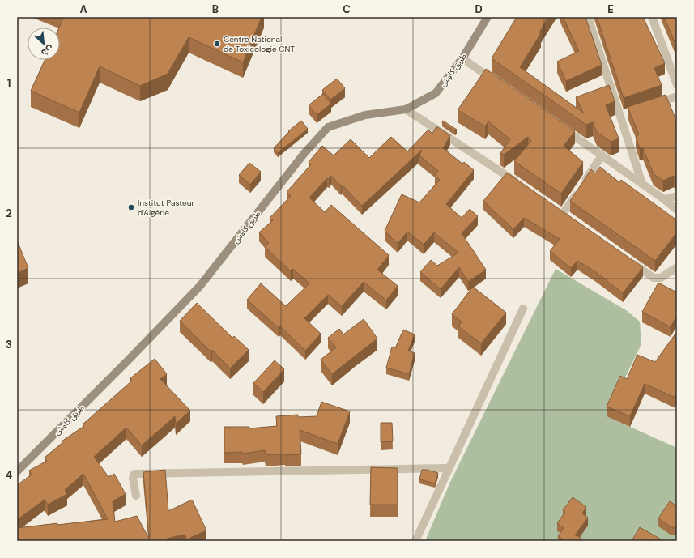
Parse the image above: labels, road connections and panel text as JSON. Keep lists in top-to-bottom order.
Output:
{
  "streets": {
    "street": ["طريق كاوش"]
  },
  "places": ["Centre National de Toxicologie CNT", "Institut Pasteur d'Algérie"],
  "north": "bottom right",
  "grid": {
    "columns": [
      "A",
      "B",
      "C",
      "D",
      "E"
    ],
    "rows": [
      "1",
      "2",
      "3",
      "4"
    ]
  }
}
